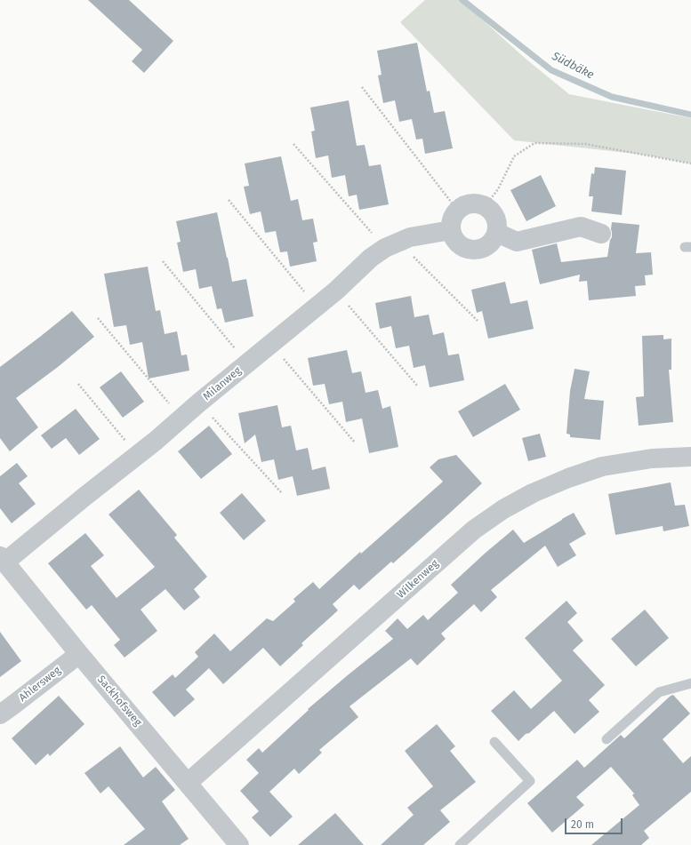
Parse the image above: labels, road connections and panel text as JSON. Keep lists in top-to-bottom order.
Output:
{
  "streets": {
    "street": [
      "Milanweg",
      "Wilkenweg",
      "Ahlersweg",
      "Sackhofsweg"
    ]
  },
  "crossings": [
    ["Milanweg", "Sackhofsweg"],
    ["Wilkenweg", "Sackhofsweg"],
    ["Ahlersweg", "Sackhofsweg"]
  ],
  "water": ["Südbäke"],
  "scale_bar": "20 m"
}
